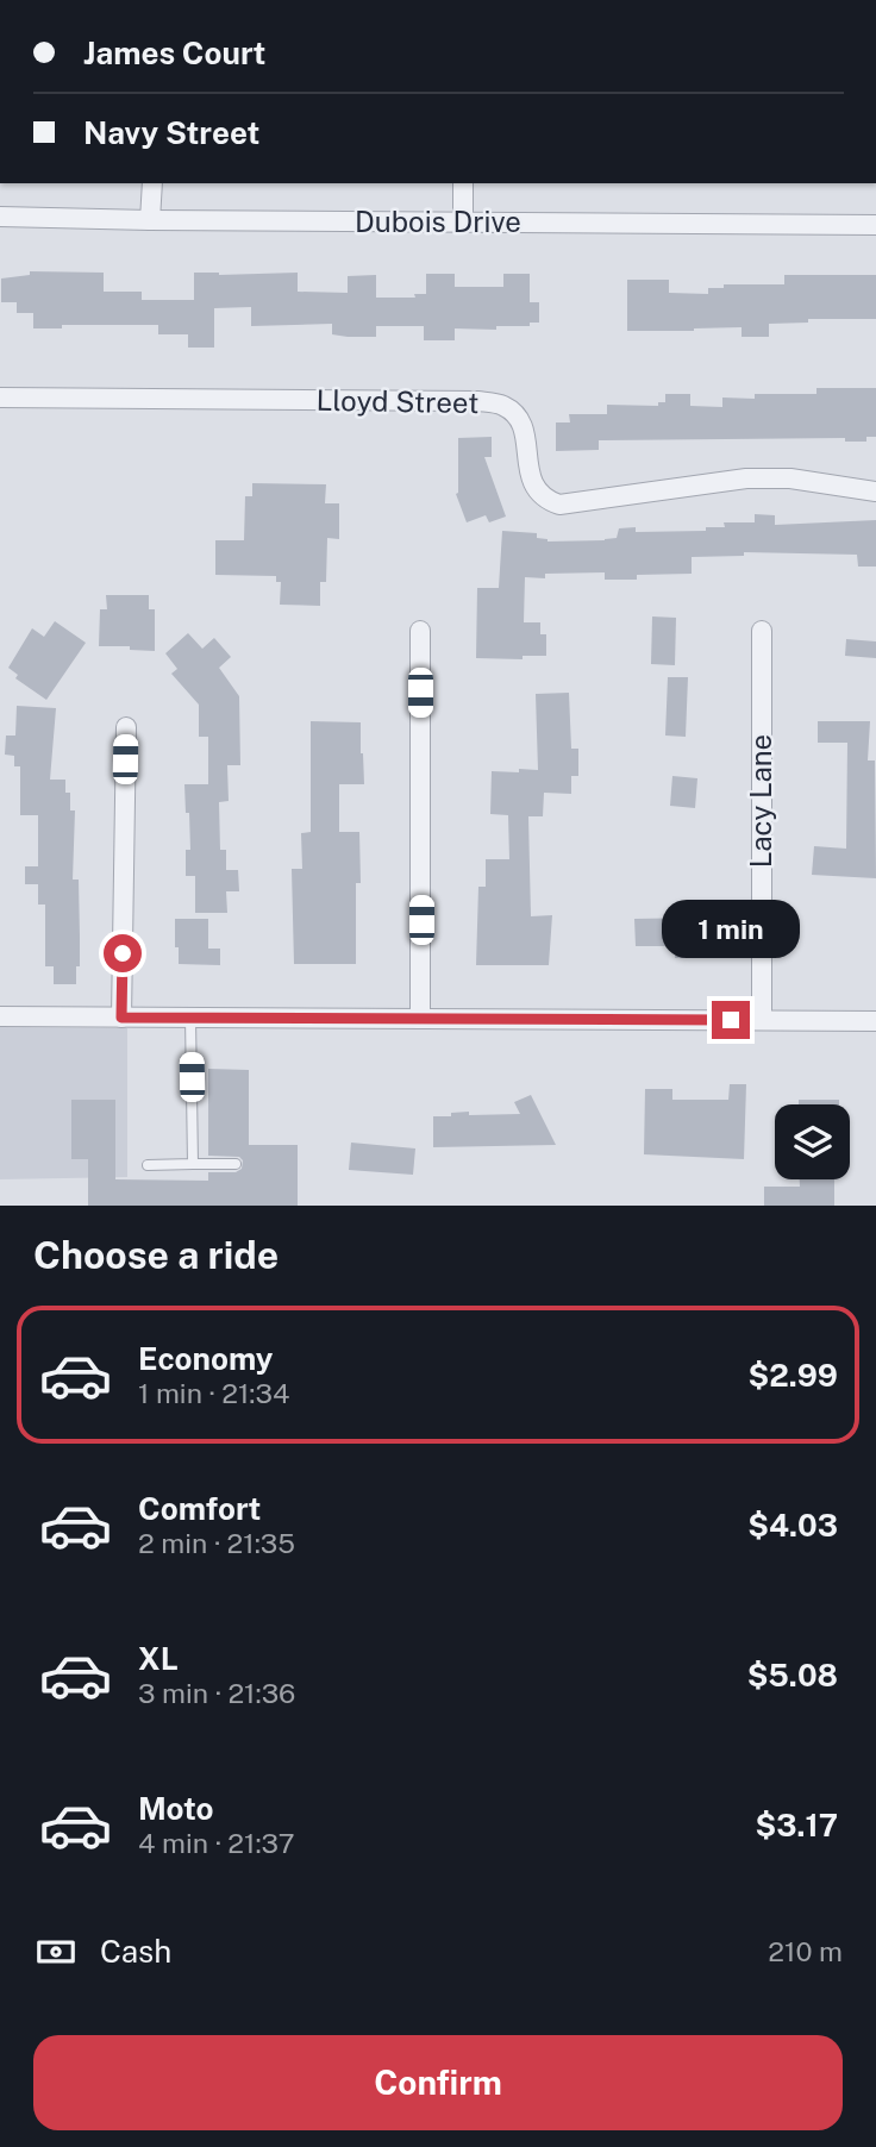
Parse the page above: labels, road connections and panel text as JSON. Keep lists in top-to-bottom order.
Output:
{
  "streets": {
    "street": ["Dubois Drive", "Lloyd Street", "Lacy Lane"]
  },
  "page": {
    "banner": ["James Court", "Navy Street"],
    "bubble": "1 min",
    "heading": "Choose a ride",
    "list": [
      {
        "name": "Economy",
        "note": "1 min · 21:34",
        "value": "$2.99"
      },
      {
        "name": "Comfort",
        "note": "2 min · 21:35",
        "value": "$4.03"
      },
      {
        "name": "XL",
        "note": "3 min · 21:36",
        "value": "$5.08"
      },
      {
        "name": "Moto",
        "note": "4 min · 21:37",
        "value": "$3.17"
      }
    ],
    "pay": ["Cash", "210 m"],
    "buttons": "Confirm"
  }
}
